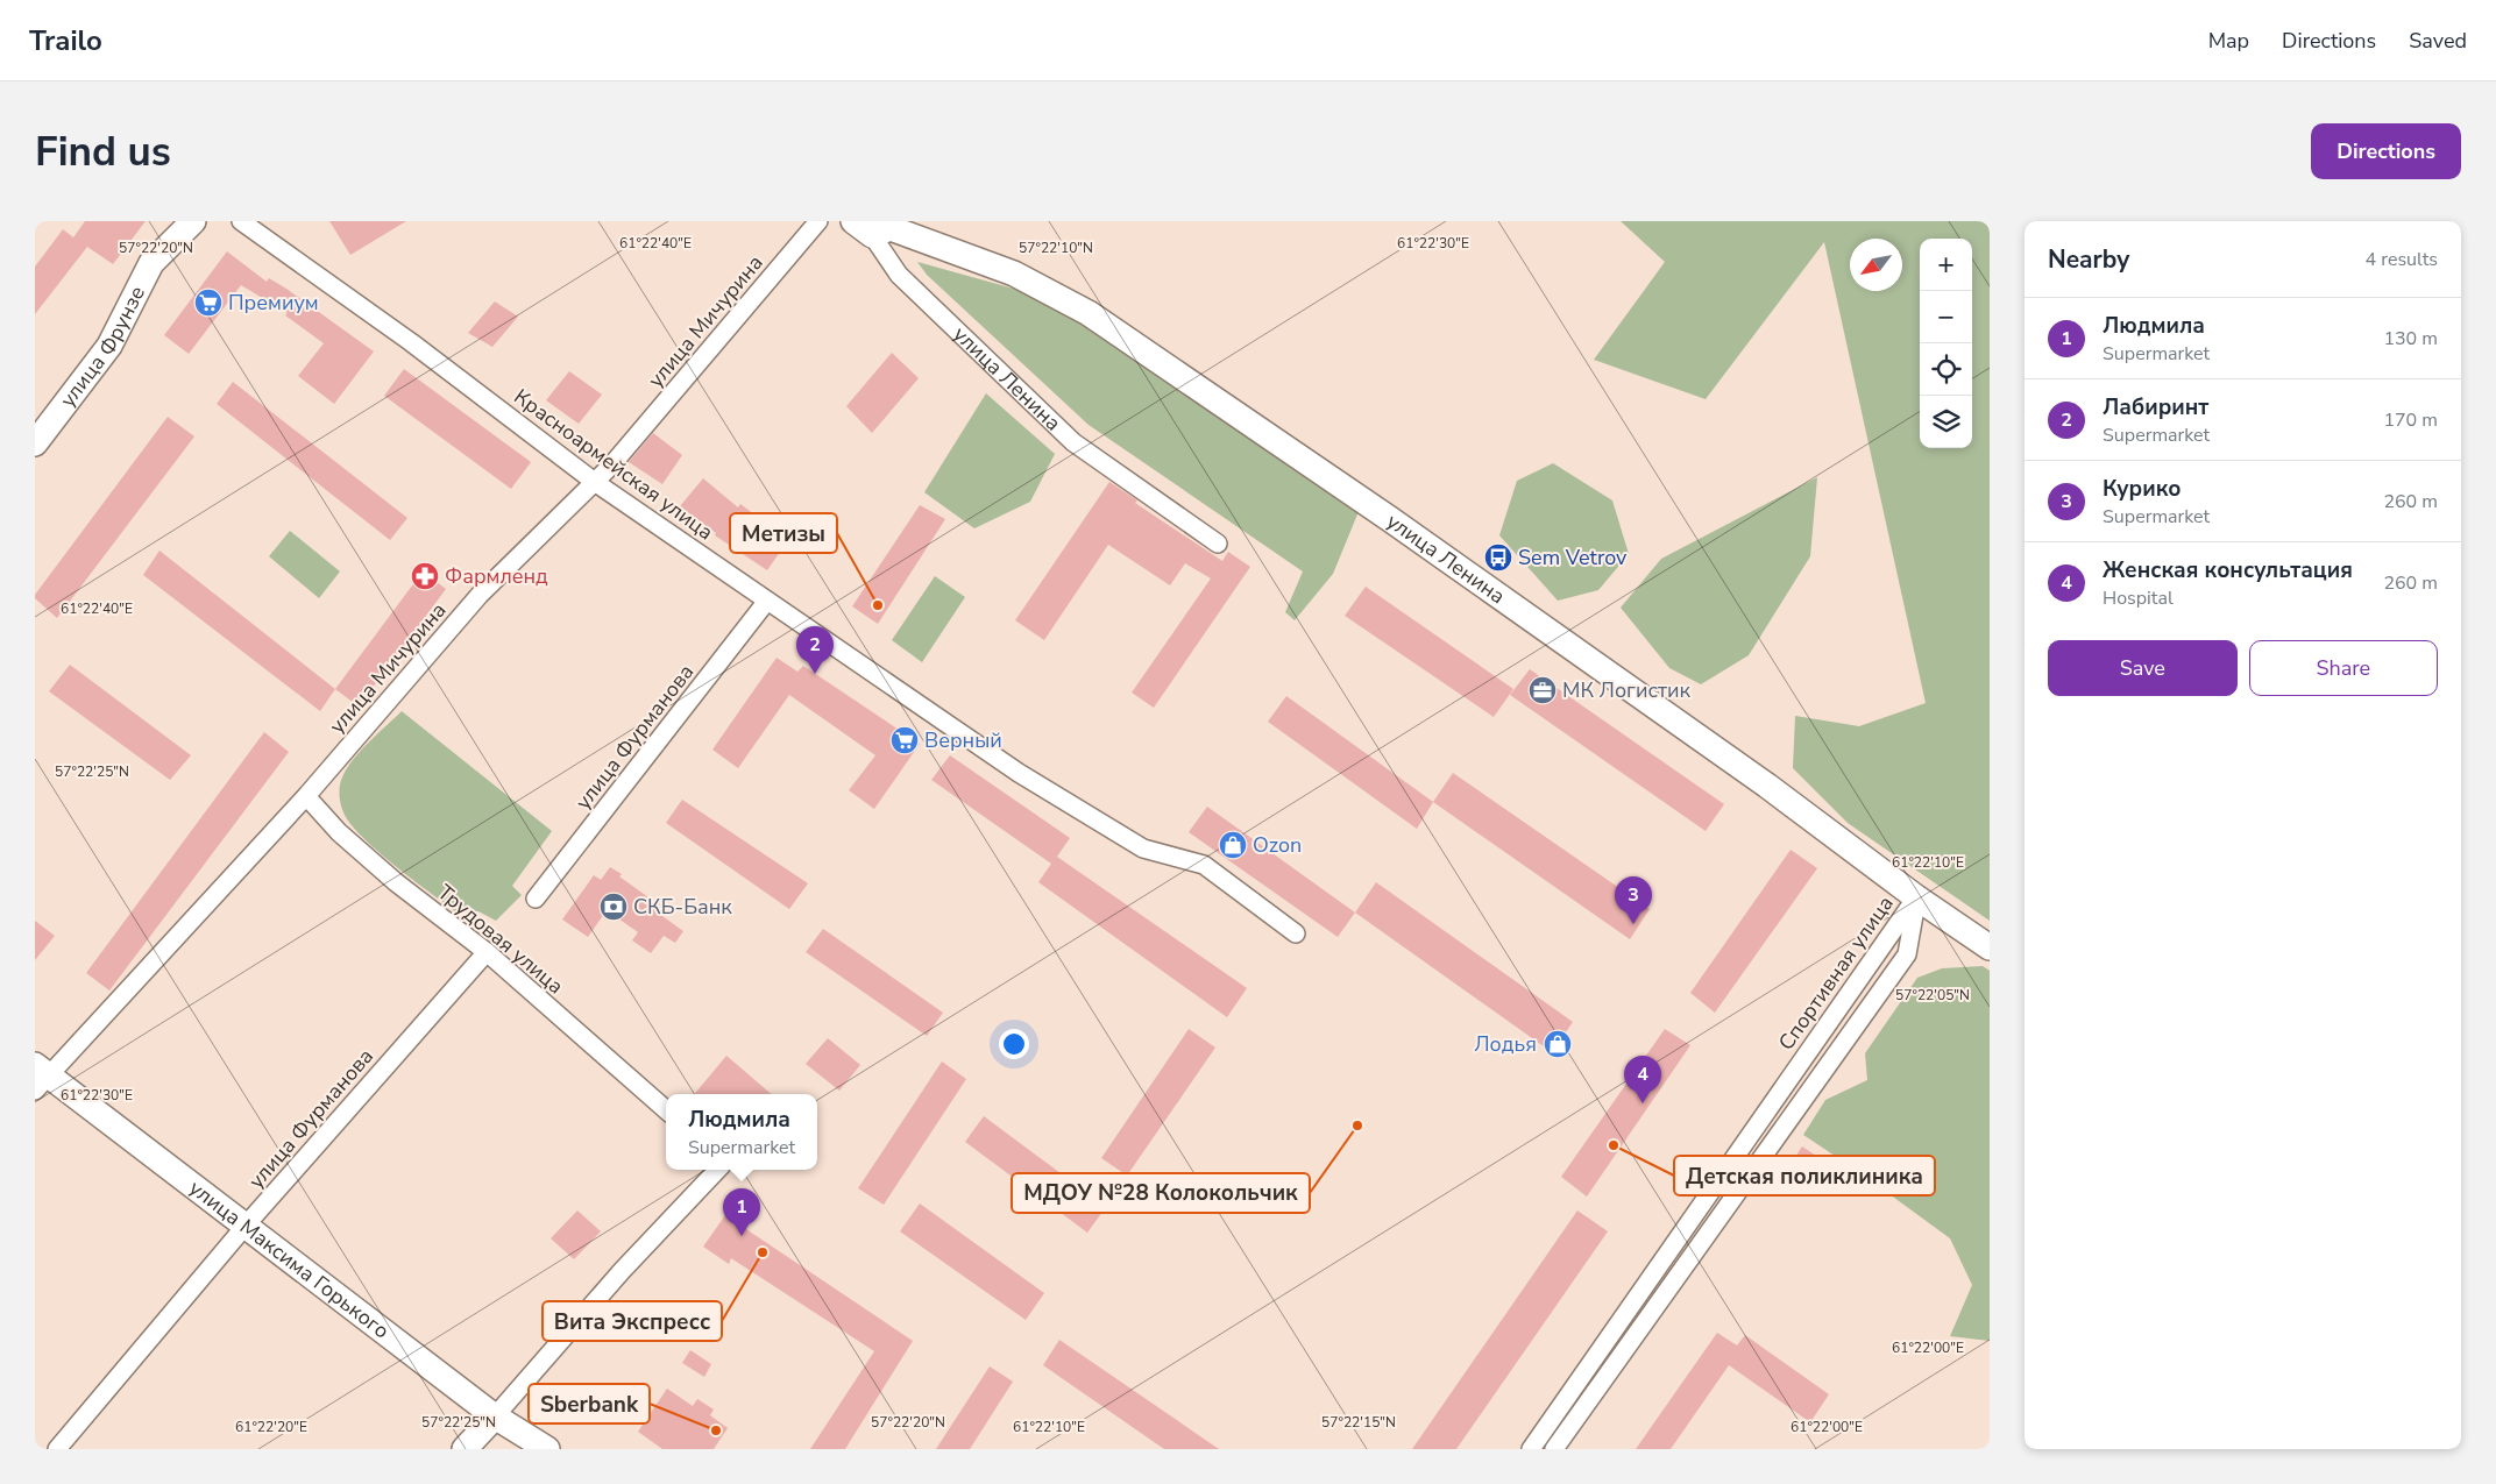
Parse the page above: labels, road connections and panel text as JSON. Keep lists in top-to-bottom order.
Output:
{
  "streets": {
    "street": [
      "улица Мичурина",
      "улица Фрунзе",
      "улица Ленина",
      "Красноармейская улица",
      "улица Фурманова",
      "Трудовая улица",
      "Спортивная улица",
      "улица Максима Горького"
    ]
  },
  "crossings": [
    ["улица Мичурина", "Красноармейская улица"],
    ["улица Мичурина", "Трудовая улица"],
    ["улица Мичурина", "улица Максима Горького"],
    ["улица Ленина", "Спортивная улица"],
    ["Красноармейская улица", "улица Фурманова"],
    ["улица Фурманова", "Трудовая улица"],
    ["улица Фурманова", "улица Максима Горького"]
  ],
  "places": {
    "supermarket": ["Премиум", "Верный"],
    "bus stop": ["Sem Vetrov"],
    "pharmacy": ["Фармленд"],
    "other": [
      "Метизы",
      "МДОУ №28 Колокольчик",
      "Детская поликлиника",
      "Вита Экспресс",
      "Sberbank"
    ],
    "office": ["МК Логистик"],
    "shop": ["Ozon", "Лодья"],
    "bank": ["СКБ-Банк"]
  },
  "north": "bottom left",
  "page": {
    "header": "Trailo",
    "nav": ["Map", "Directions", "Saved"],
    "buttons": [
      "Directions",
      ["Save", "Share"]
    ],
    "title": "Find us",
    "heading": ["Nearby", "4 results"],
    "map_buttons": ["+", "−"],
    "list": [
      {
        "mark": "1",
        "name": "Людмила",
        "note": "Supermarket",
        "value": "130 m"
      },
      {
        "mark": "2",
        "name": "Лабиринт",
        "note": "Supermarket",
        "value": "170 m"
      },
      {
        "mark": "3",
        "name": "Курико",
        "note": "Supermarket",
        "value": "260 m"
      },
      {
        "mark": "4",
        "name": "Женская консультация",
        "note": "Hospital",
        "value": "260 m"
      }
    ],
    "pins": [
      "2",
      "3",
      "4",
      "1"
    ],
    "popup": ["Людмила", "Supermarket"]
  },
  "coordinates": [
    "61°22'40\"E",
    "61°22'30\"E",
    "57°22'20\"N",
    "57°22'10\"N",
    "57°22'25\"N",
    "61°22'10\"E",
    "57°22'05\"N",
    "61°22'00\"E",
    "57°22'15\"N",
    "61°22'20\"E"
  ]
}
